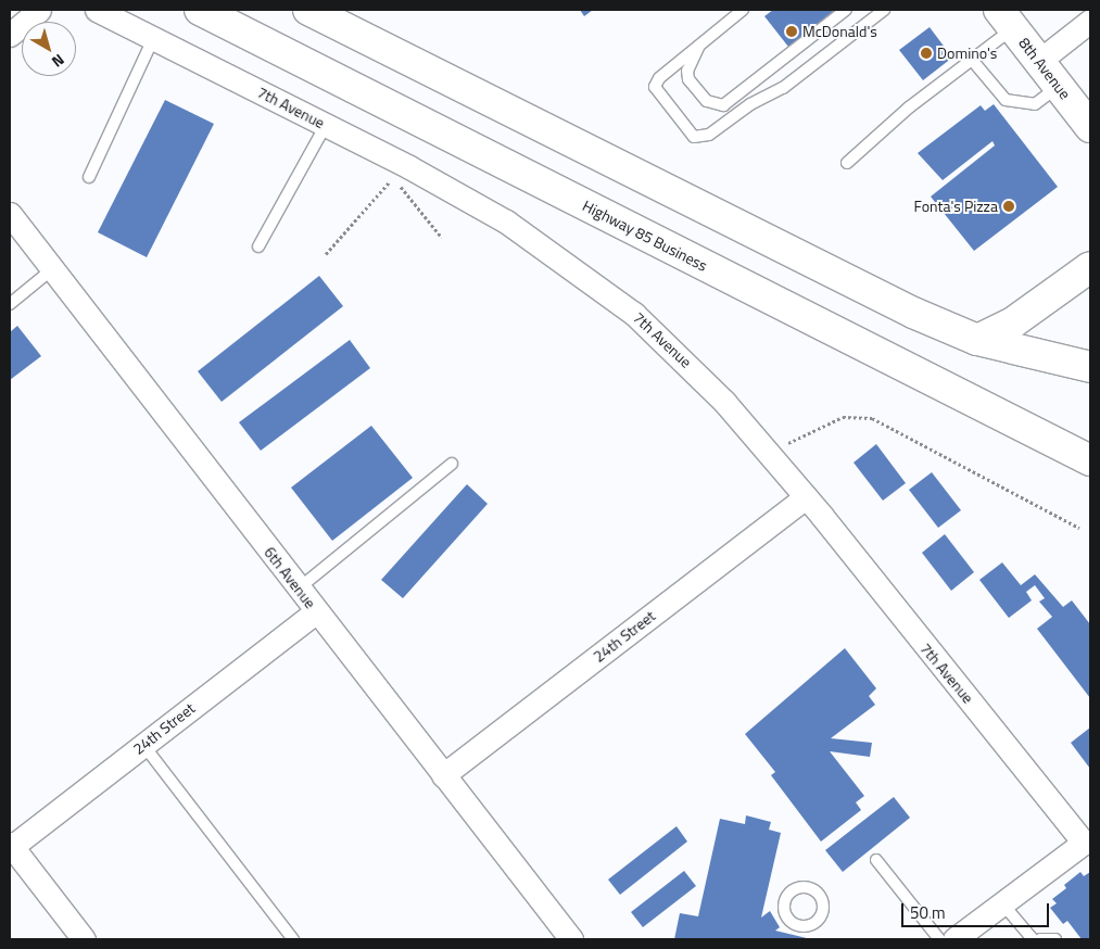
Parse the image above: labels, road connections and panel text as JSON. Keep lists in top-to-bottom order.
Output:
{
  "streets": {
    "main road": ["8th Avenue", "Highway 85 Business"],
    "street": ["7th Avenue", "6th Avenue", "24th Street"]
  },
  "crossings": [
    ["7th Avenue", "24th Street"],
    ["6th Avenue", "24th Street"]
  ],
  "places": ["McDonald's", "Domino's", "Fonta's Pizza"],
  "scale_bar": "50 m",
  "north": "bottom right"
}
